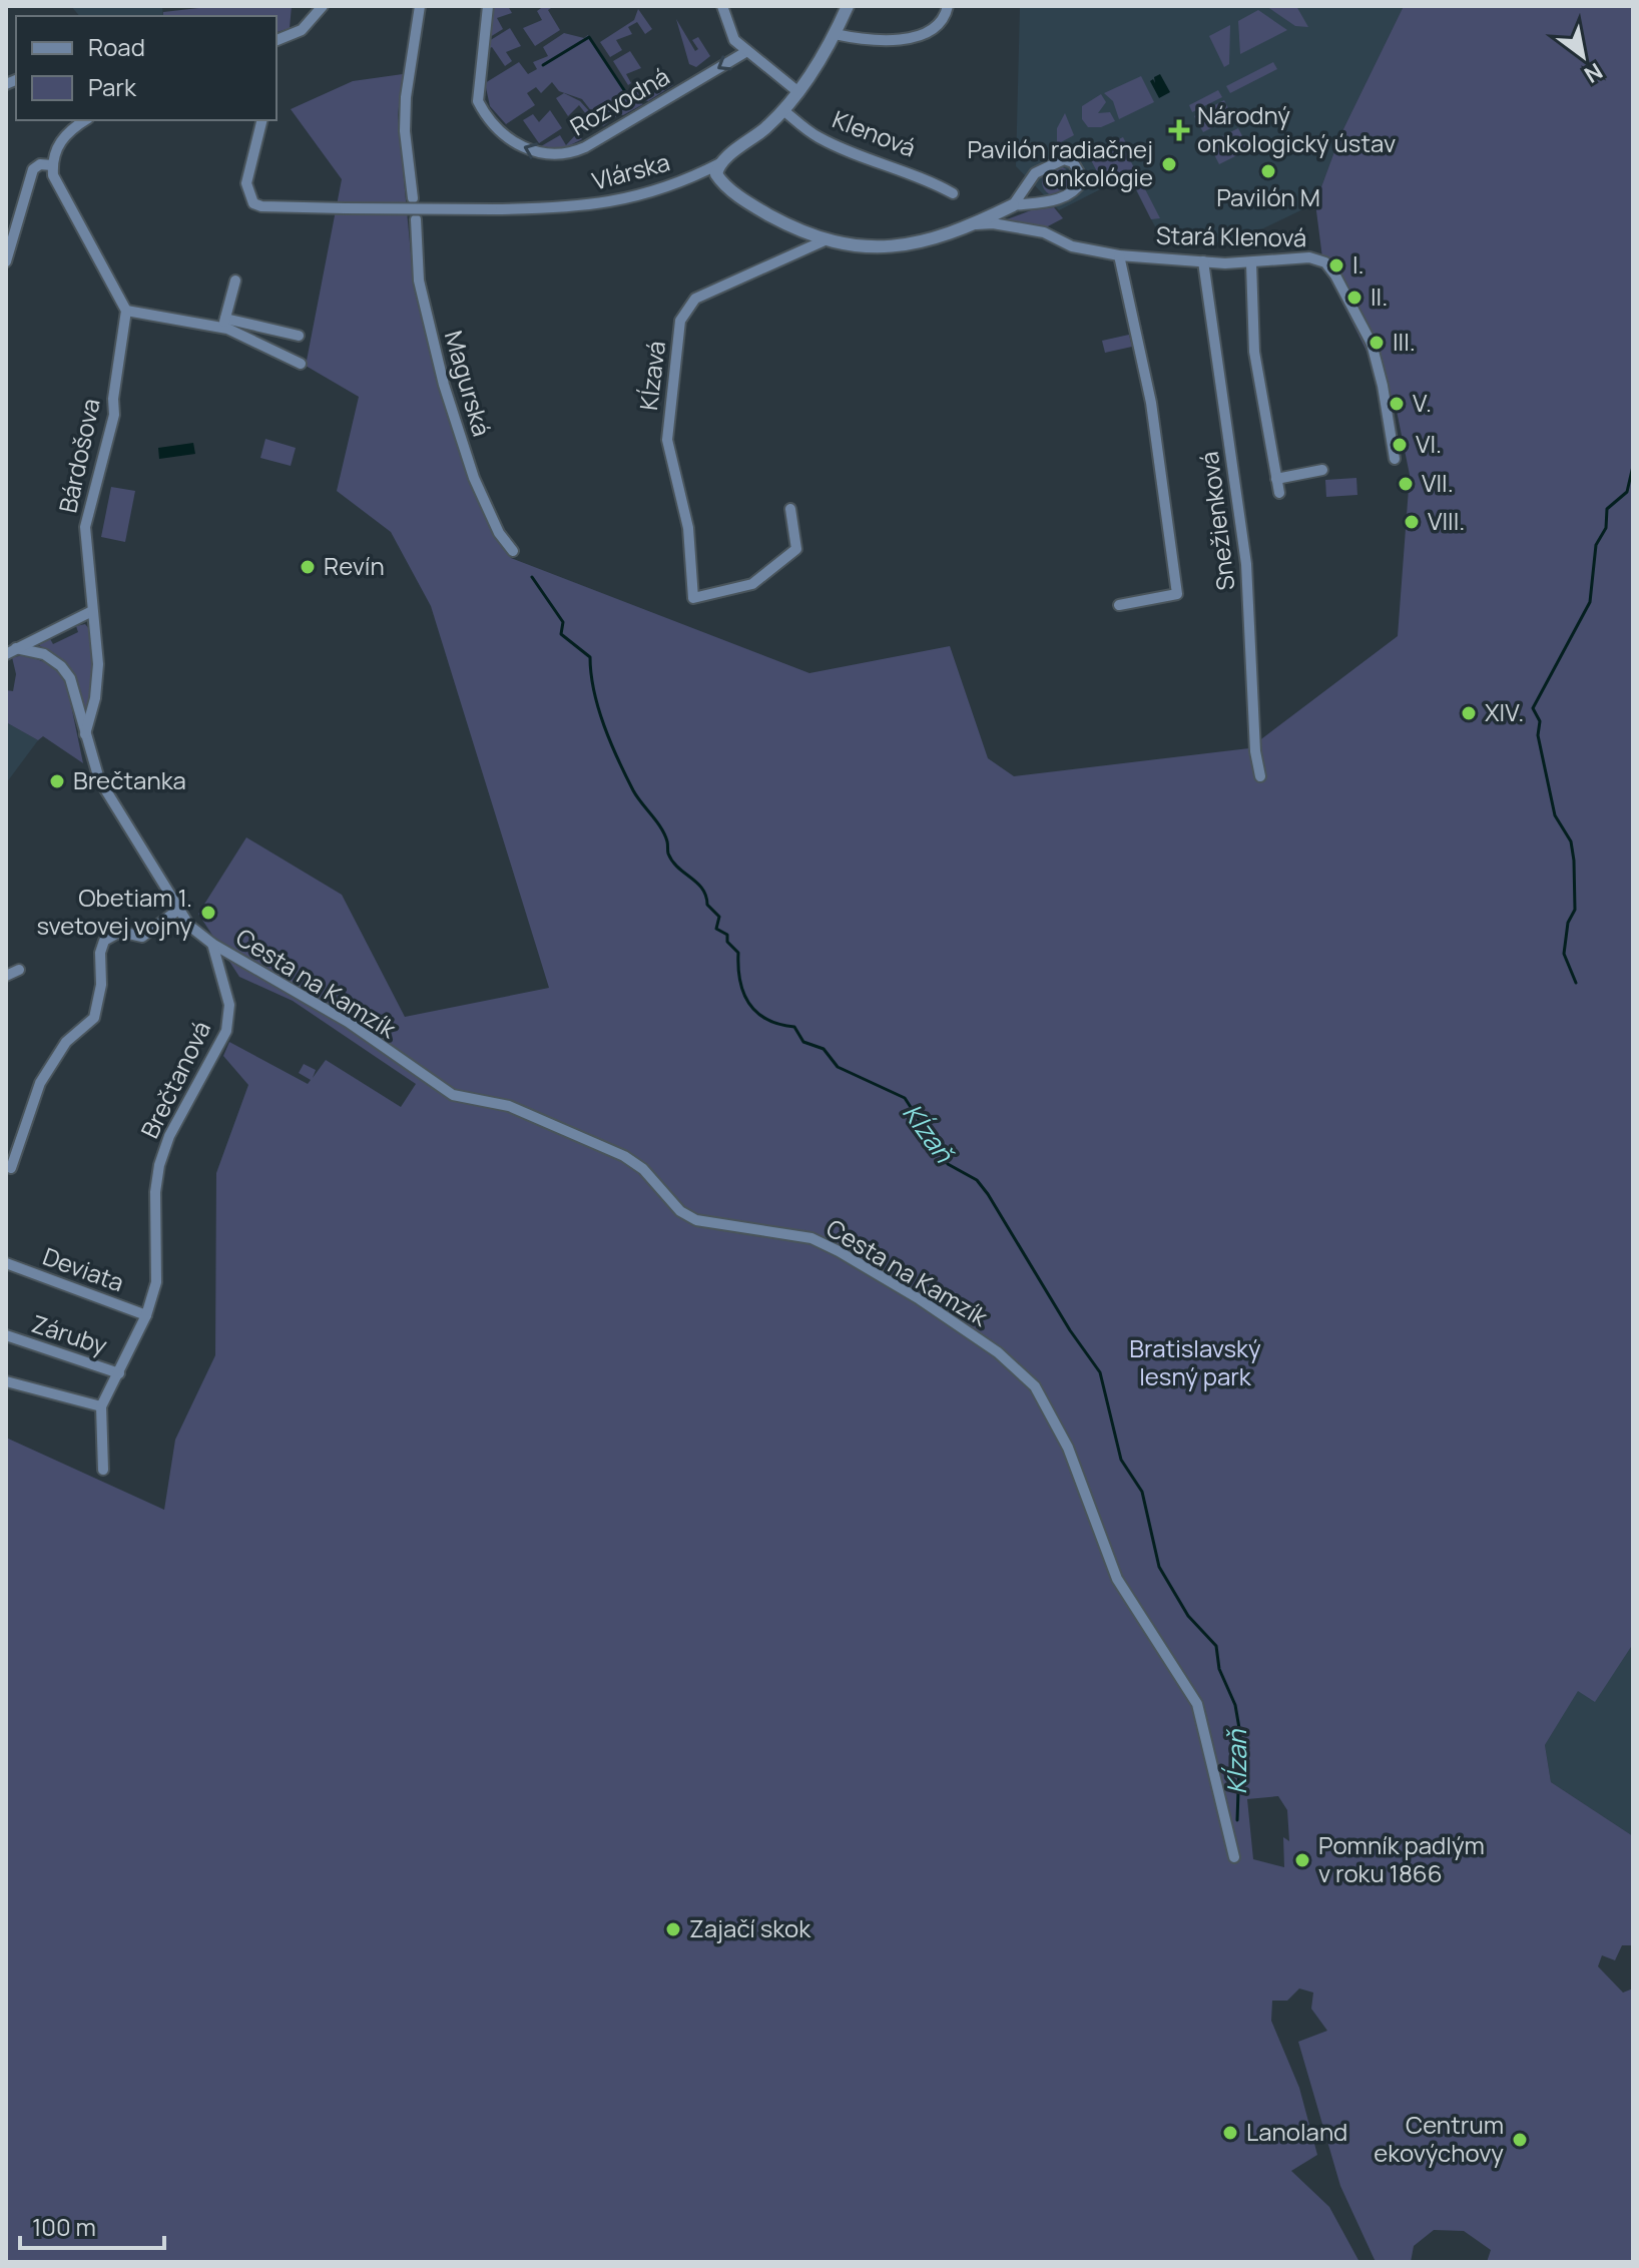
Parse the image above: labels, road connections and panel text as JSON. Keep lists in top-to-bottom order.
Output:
{
  "streets": {
    "street": [
      "Rozvodná",
      "Klenová",
      "Vlárska",
      "Stará Klenová",
      "Kĺzavá",
      "Magurská",
      "Bárdošova",
      "Snežienková",
      "Cesta na Kamzík",
      "Brečtanová",
      "Deviata",
      "Záruby"
    ]
  },
  "crossings": [
    ["Klenová", "Vlárska"],
    ["Vlárska", "Stará Klenová"],
    ["Stará Klenová", "Kĺzavá"],
    ["Stará Klenová", "Snežienková"],
    ["Cesta na Kamzík", "Brečtanová"],
    ["Brečtanová", "Deviata"],
    ["Brečtanová", "Záruby"]
  ],
  "water": ["Kĺzaň"],
  "parks": ["Bratislavský lesný park"],
  "places": {
    "health": ["Národný onkologický ústav"],
    "other": [
      "Pavilón radiačnej onkológie",
      "Pavilón M",
      "I.",
      "II.",
      "III.",
      "V.",
      "VI.",
      "VII.",
      "VIII.",
      "Revín",
      "XIV.",
      "Brečtanka",
      "Obetiam 1. svetovej vojny",
      "Pomník padlým v roku 1866",
      "Zajačí skok",
      "Lanoland",
      "Centrum ekovýchovy"
    ]
  },
  "legend": ["Road", "Park"],
  "scale_bar": "100 m",
  "north": "bottom right"
}
